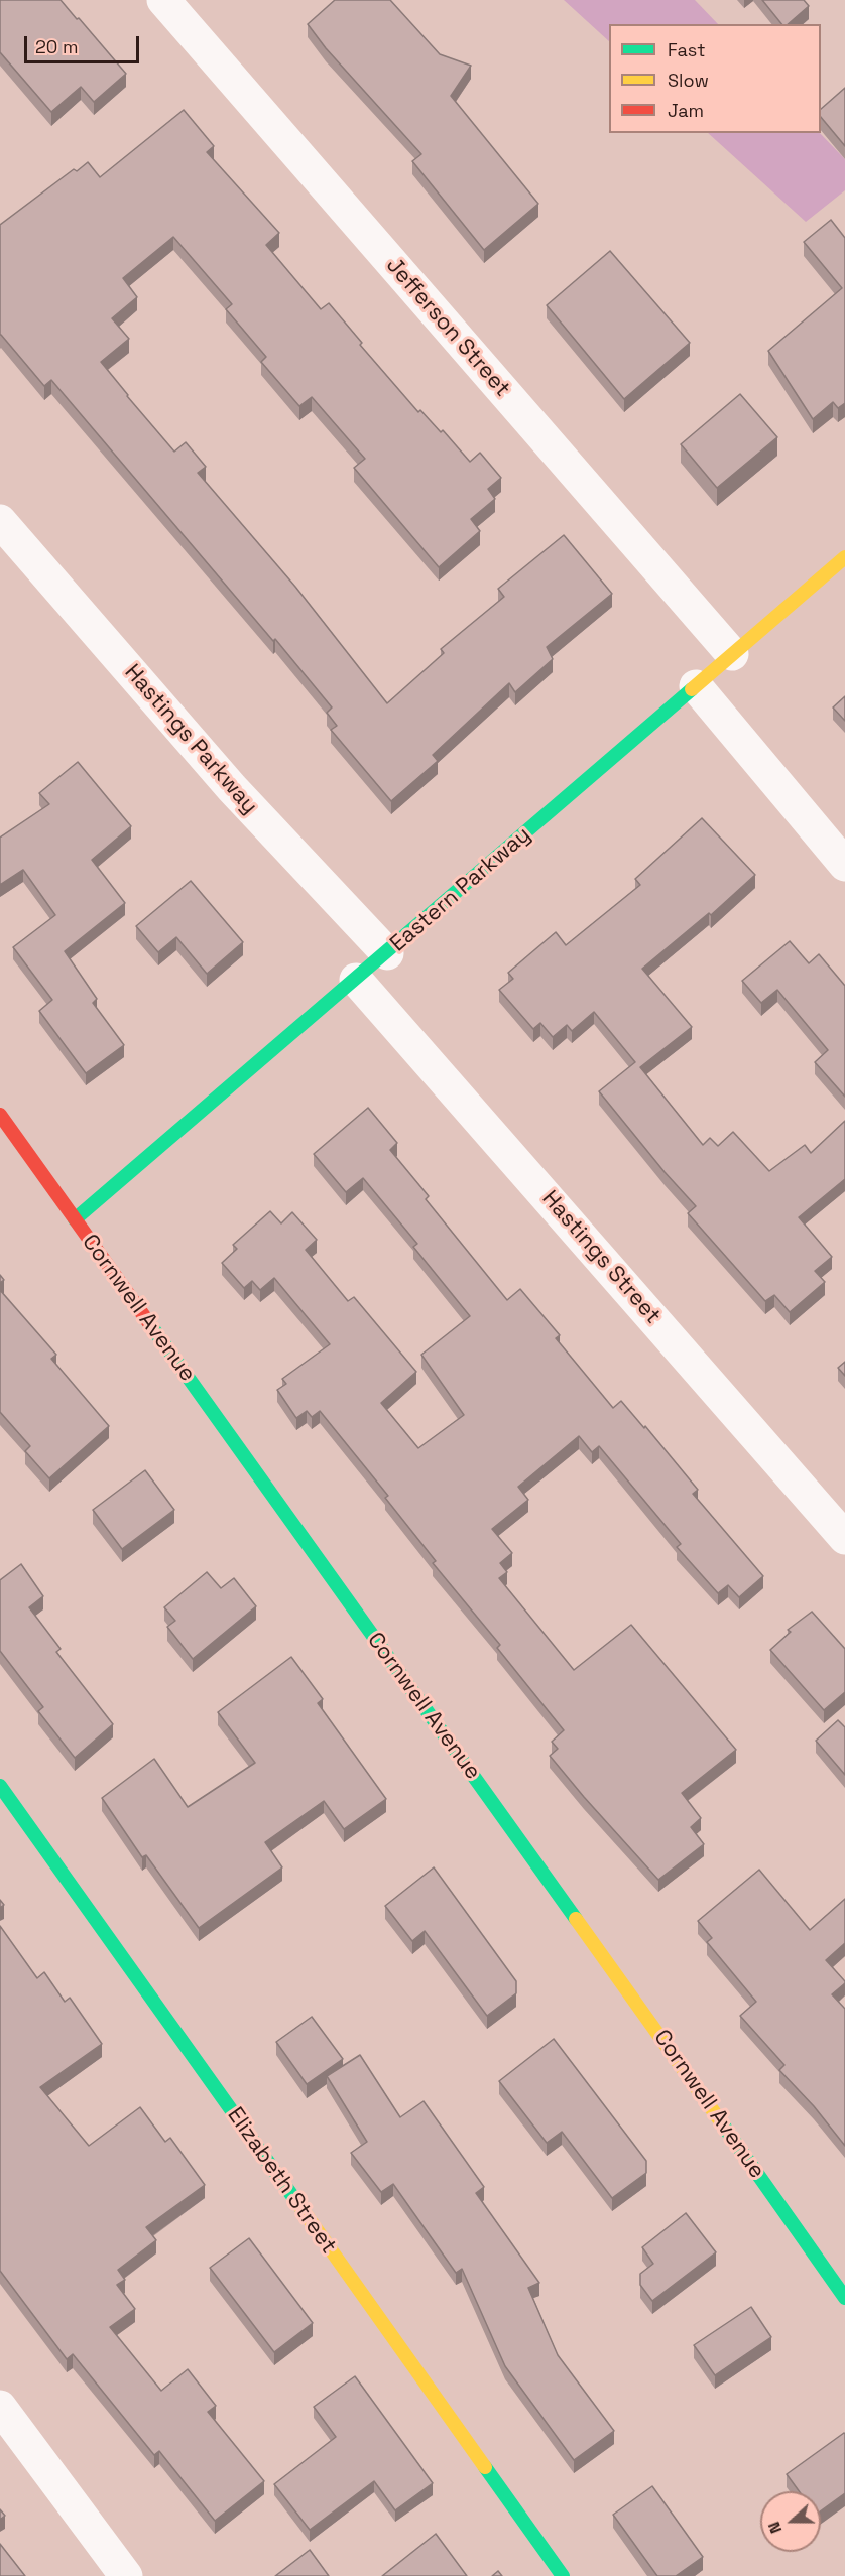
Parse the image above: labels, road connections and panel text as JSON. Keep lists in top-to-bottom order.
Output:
{
  "streets": {
    "street": [
      "Jefferson Street",
      "Hastings Parkway",
      "Eastern Parkway",
      "Hastings Street",
      "Cornwell Avenue",
      "Elizabeth Street"
    ]
  },
  "crossings": [
    ["Jefferson Street", "Eastern Parkway"],
    ["Hastings Parkway", "Eastern Parkway"],
    ["Eastern Parkway", "Hastings Street"],
    ["Eastern Parkway", "Cornwell Avenue"]
  ],
  "legend": ["Fast", "Slow", "Jam"],
  "scale_bar": "20 m",
  "north": "left"
}
